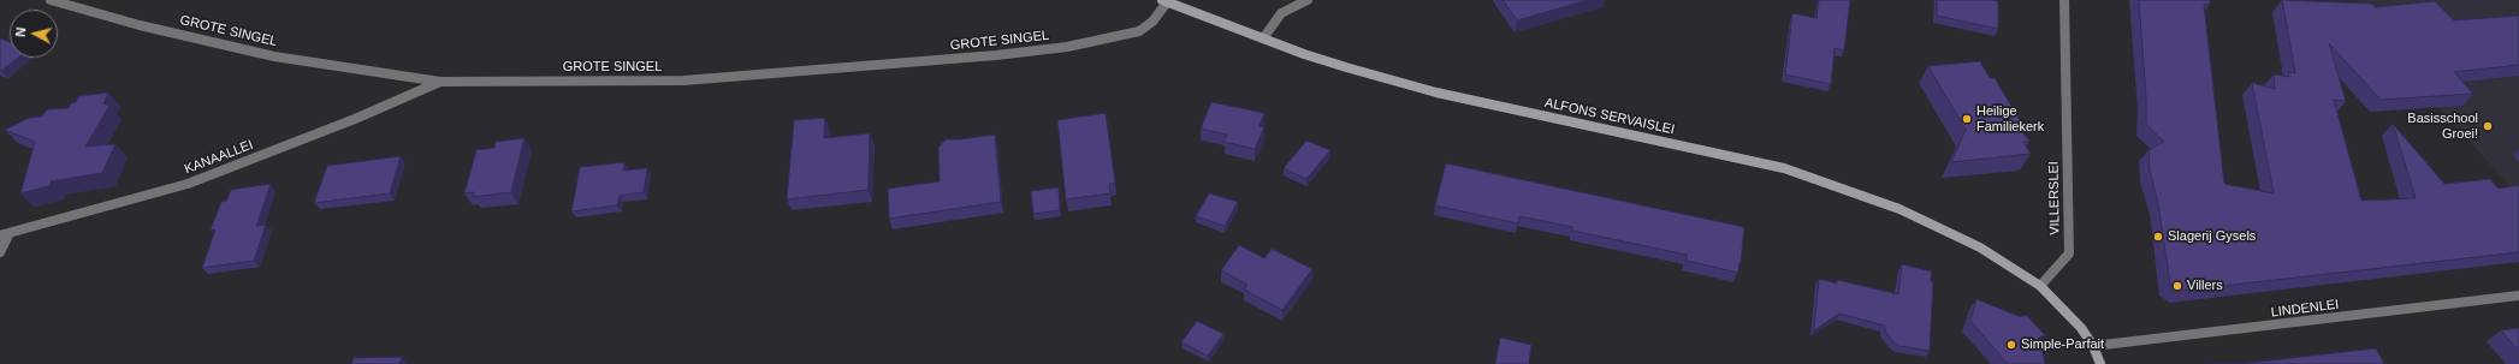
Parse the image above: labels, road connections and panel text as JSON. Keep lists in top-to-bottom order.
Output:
{
  "streets": {
    "street": [
      "GROTE SINGEL",
      "ALFONS SERVAISLEI",
      "KANAALLEI",
      "VILLERSLEI",
      "LINDENLEI"
    ]
  },
  "crossings": [
    ["GROTE SINGEL", "ALFONS SERVAISLEI"],
    ["GROTE SINGEL", "KANAALLEI"],
    ["ALFONS SERVAISLEI", "VILLERSLEI"]
  ],
  "places": [
    "Heilige Familiekerk",
    "Basisschool Groei!",
    "Slagerij Gysels",
    "Villers",
    "Simple-Parfait"
  ],
  "north": "left"
}
